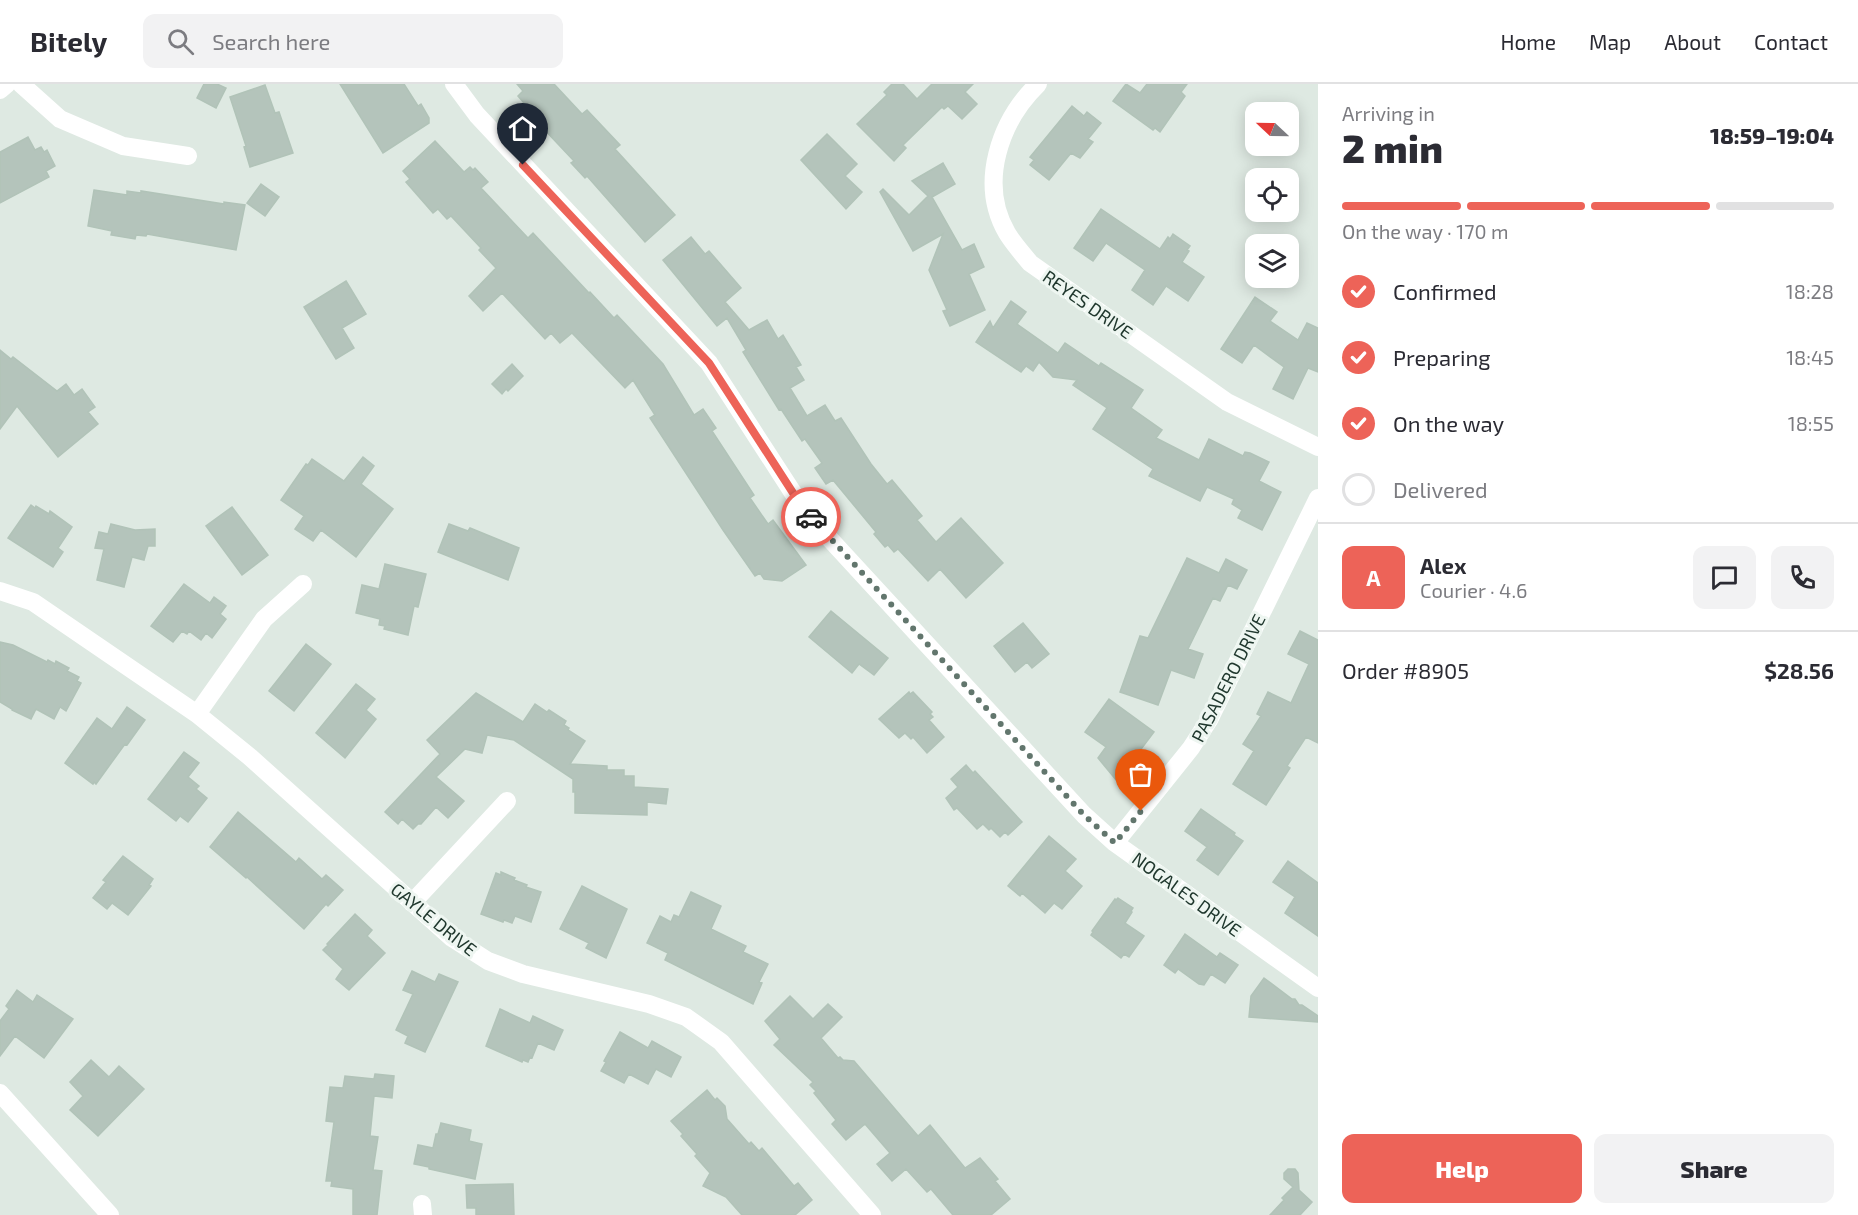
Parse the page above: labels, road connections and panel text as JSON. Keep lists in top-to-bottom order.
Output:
{
  "streets": {
    "street": [
      "REYES DRIVE",
      "PASADERO DRIVE",
      "NOGALES DRIVE",
      "GAYLE DRIVE"
    ]
  },
  "crossings": [
    ["PASADERO DRIVE", "NOGALES DRIVE"]
  ],
  "north": "left",
  "page": {
    "header": "Bitely",
    "search": "Search here",
    "nav": [
      "Home",
      "Map",
      "About",
      "Contact"
    ],
    "heading": ["2 min", "Arriving in", "18:59–19:04"],
    "panel": [
      "Alex",
      "Courier · 4.6",
      "Order #8905",
      "$28.56"
    ],
    "bar": "On the way · 170 m",
    "list": [
      ["Confirmed", "18:28"],
      ["Preparing", "18:45"],
      ["On the way", "18:55"],
      "Delivered"
    ],
    "round": "A",
    "buttons": ["Help", "Share"]
  }
}
